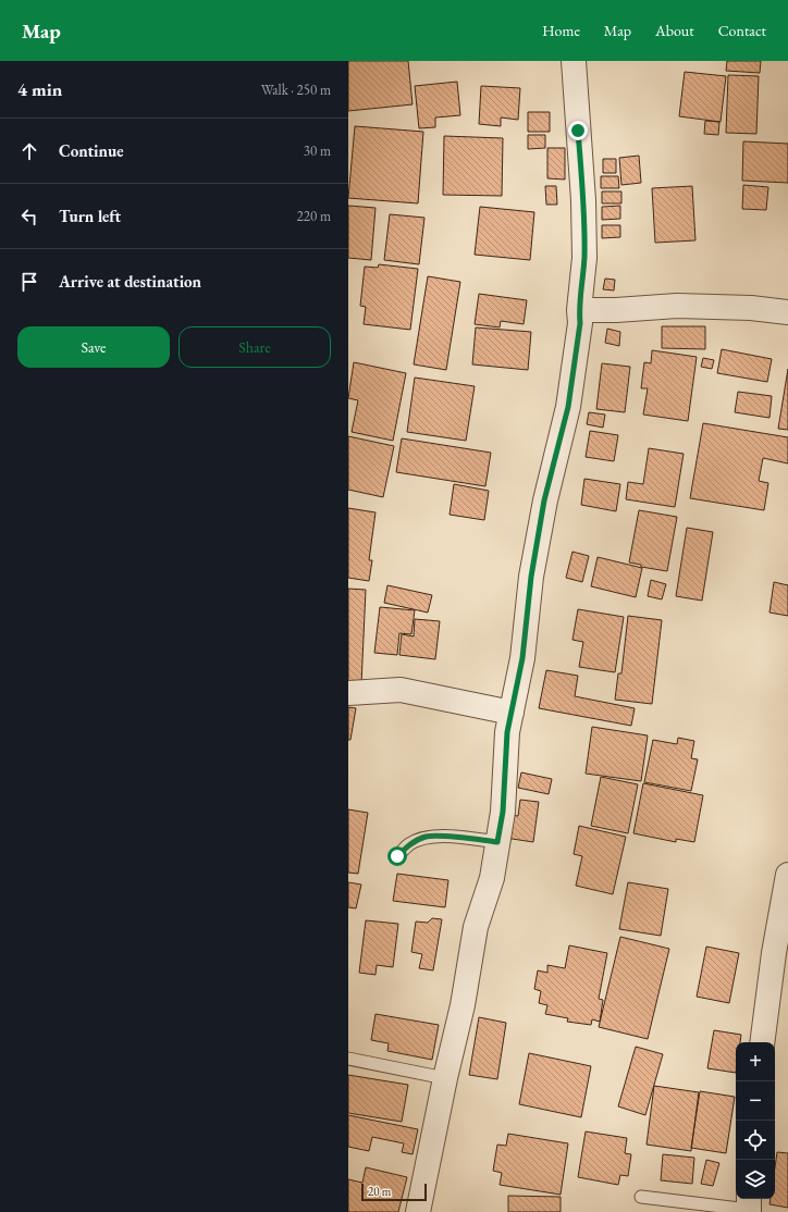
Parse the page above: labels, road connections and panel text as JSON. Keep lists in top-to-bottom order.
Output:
{
  "scale_bar": "20 m",
  "page": {
    "header": "Map",
    "nav": [
      "Home",
      "Map",
      "About",
      "Contact"
    ],
    "heading": ["4 min", "Walk · 250 m"],
    "list": [
      ["Continue", "30 m"],
      ["Turn left", "220 m"],
      "Arrive at destination"
    ],
    "buttons": ["Save", "Share"],
    "map_buttons": ["+", "−"],
    "scale": "20 m"
  }
}
